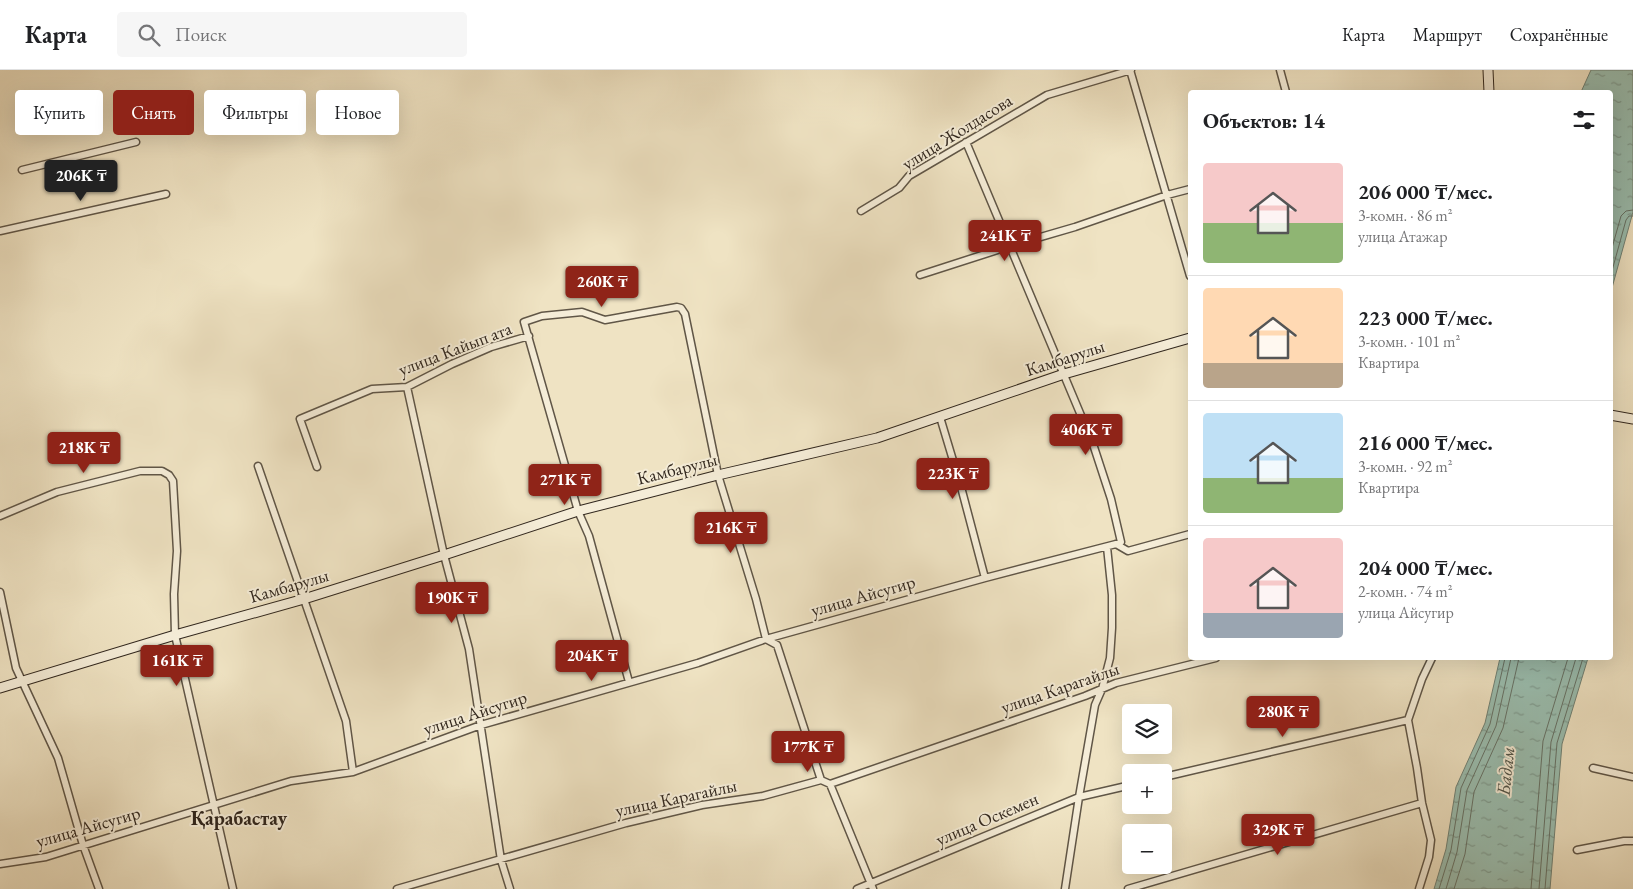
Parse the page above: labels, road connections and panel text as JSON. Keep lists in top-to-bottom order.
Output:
{
  "streets": {
    "street": [
      "улица Жолдасова",
      "улица Кайып ата",
      "Камбарулы",
      "улица Айсугир",
      "улица Карагайлы",
      "улица Оскемен"
    ]
  },
  "crossings": [
    ["улица Кайып ата", "Камбарулы"]
  ],
  "districts": ["Қарабастау"],
  "water": ["Бадам"],
  "page": {
    "header": "Карта",
    "search": "Поиск",
    "nav": ["Карта", "Маршрут", "Сохранённые"],
    "chip": [
      "Купить",
      "Снять",
      "Фильтры",
      "Новое"
    ],
    "heading": "Объектов: 14",
    "list": [
      {
        "name": "206 000 ₸/мес.",
        "note": "3-комн. · 86 m² · улица Атажар"
      },
      {
        "name": "223 000 ₸/мес.",
        "note": "3-комн. · 101 m² · Квартира"
      },
      {
        "name": "216 000 ₸/мес.",
        "note": "3-комн. · 92 m² · Квартира"
      },
      {
        "name": "204 000 ₸/мес.",
        "note": "2-комн. · 74 m² · улица Айсугир"
      }
    ],
    "price": [
      "206K ₸",
      "241K ₸",
      "260K ₸",
      "406K ₸",
      "218K ₸",
      "223K ₸",
      "271K ₸",
      "216K ₸",
      "190K ₸",
      "204K ₸",
      "161K ₸",
      "280K ₸",
      "177K ₸",
      "329K ₸"
    ],
    "map_buttons": ["+", "−"]
  }
}
